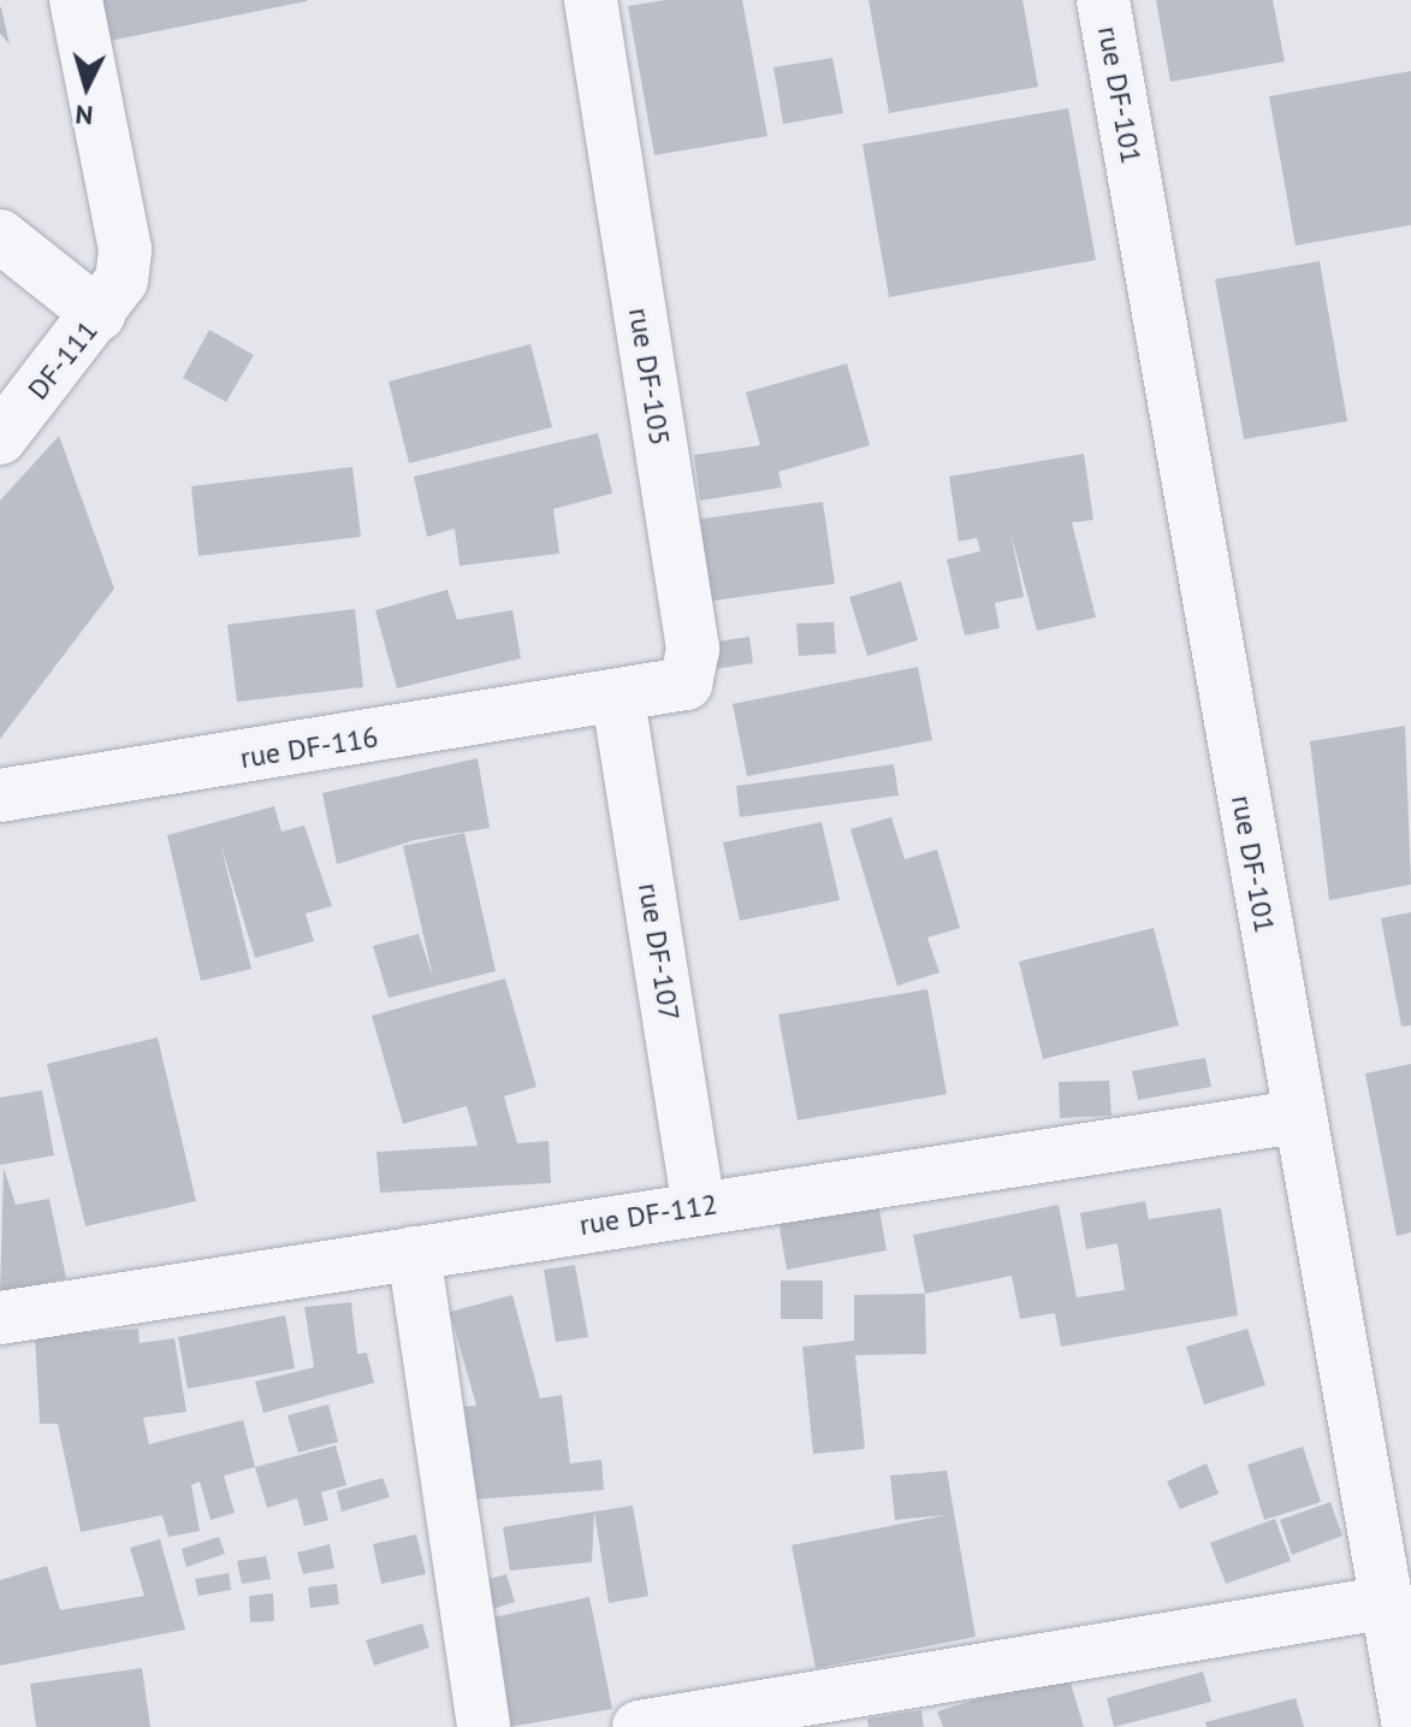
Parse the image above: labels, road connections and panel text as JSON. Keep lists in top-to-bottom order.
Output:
{
  "streets": {
    "street": [
      "rue DF-101",
      "DF-111",
      "rue DF-105",
      "rue DF-116",
      "rue DF-107",
      "rue DF-112"
    ]
  },
  "crossings": [
    ["rue DF-101", "rue DF-112"],
    ["rue DF-105", "rue DF-116"],
    ["rue DF-105", "rue DF-107"],
    ["rue DF-116", "rue DF-107"],
    ["rue DF-107", "rue DF-112"]
  ],
  "north": "bottom"
}
